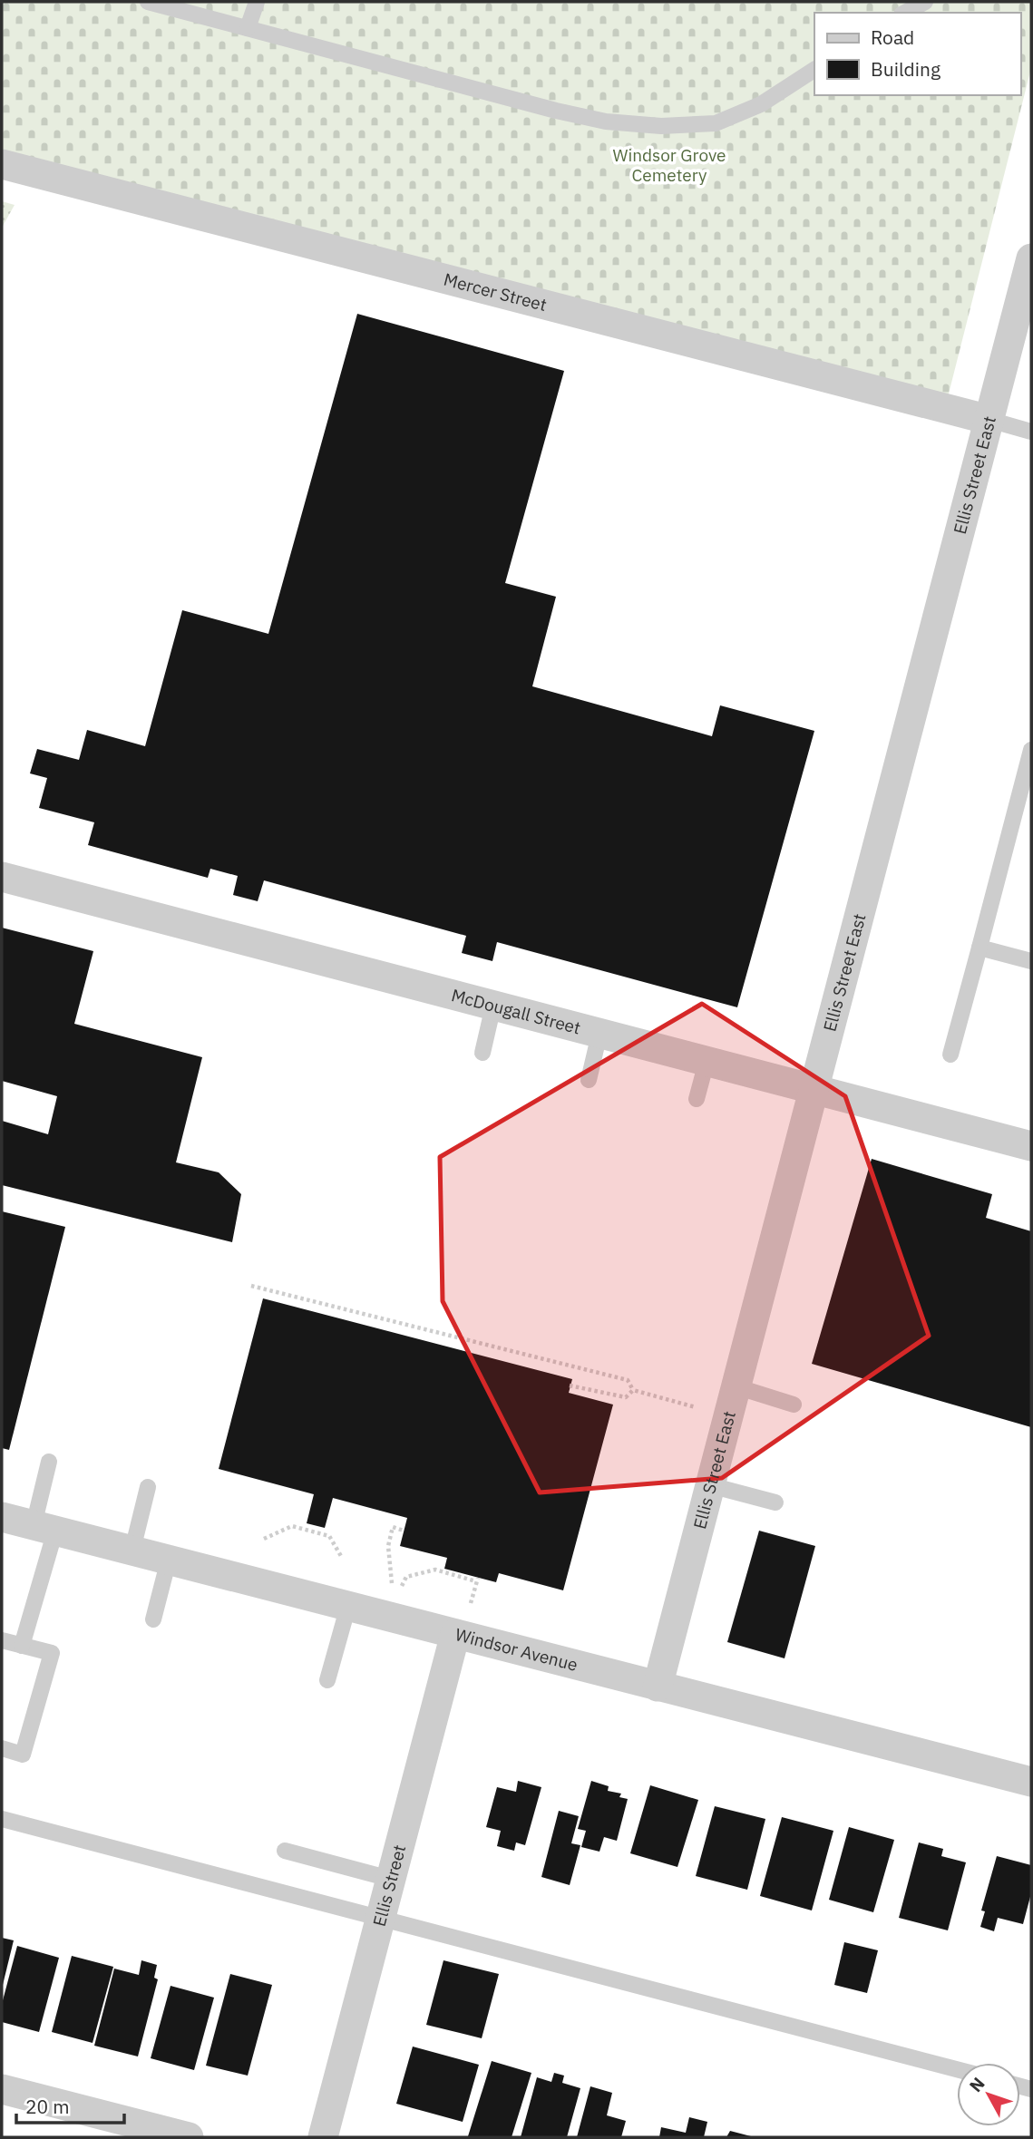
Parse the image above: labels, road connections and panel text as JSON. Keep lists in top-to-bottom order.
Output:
{
  "streets": {
    "street": [
      "Mercer Street",
      "Ellis Street East",
      "McDougall Street",
      "Windsor Avenue",
      "Ellis Street"
    ]
  },
  "crossings": [
    ["Mercer Street", "Ellis Street East"],
    ["Ellis Street East", "McDougall Street"],
    ["Ellis Street East", "Windsor Avenue"],
    ["Windsor Avenue", "Ellis Street"]
  ],
  "parks": ["Windsor Grove Cemetery"],
  "legend": ["Road", "Building"],
  "scale_bar": "20 m",
  "north": "top left"
}
